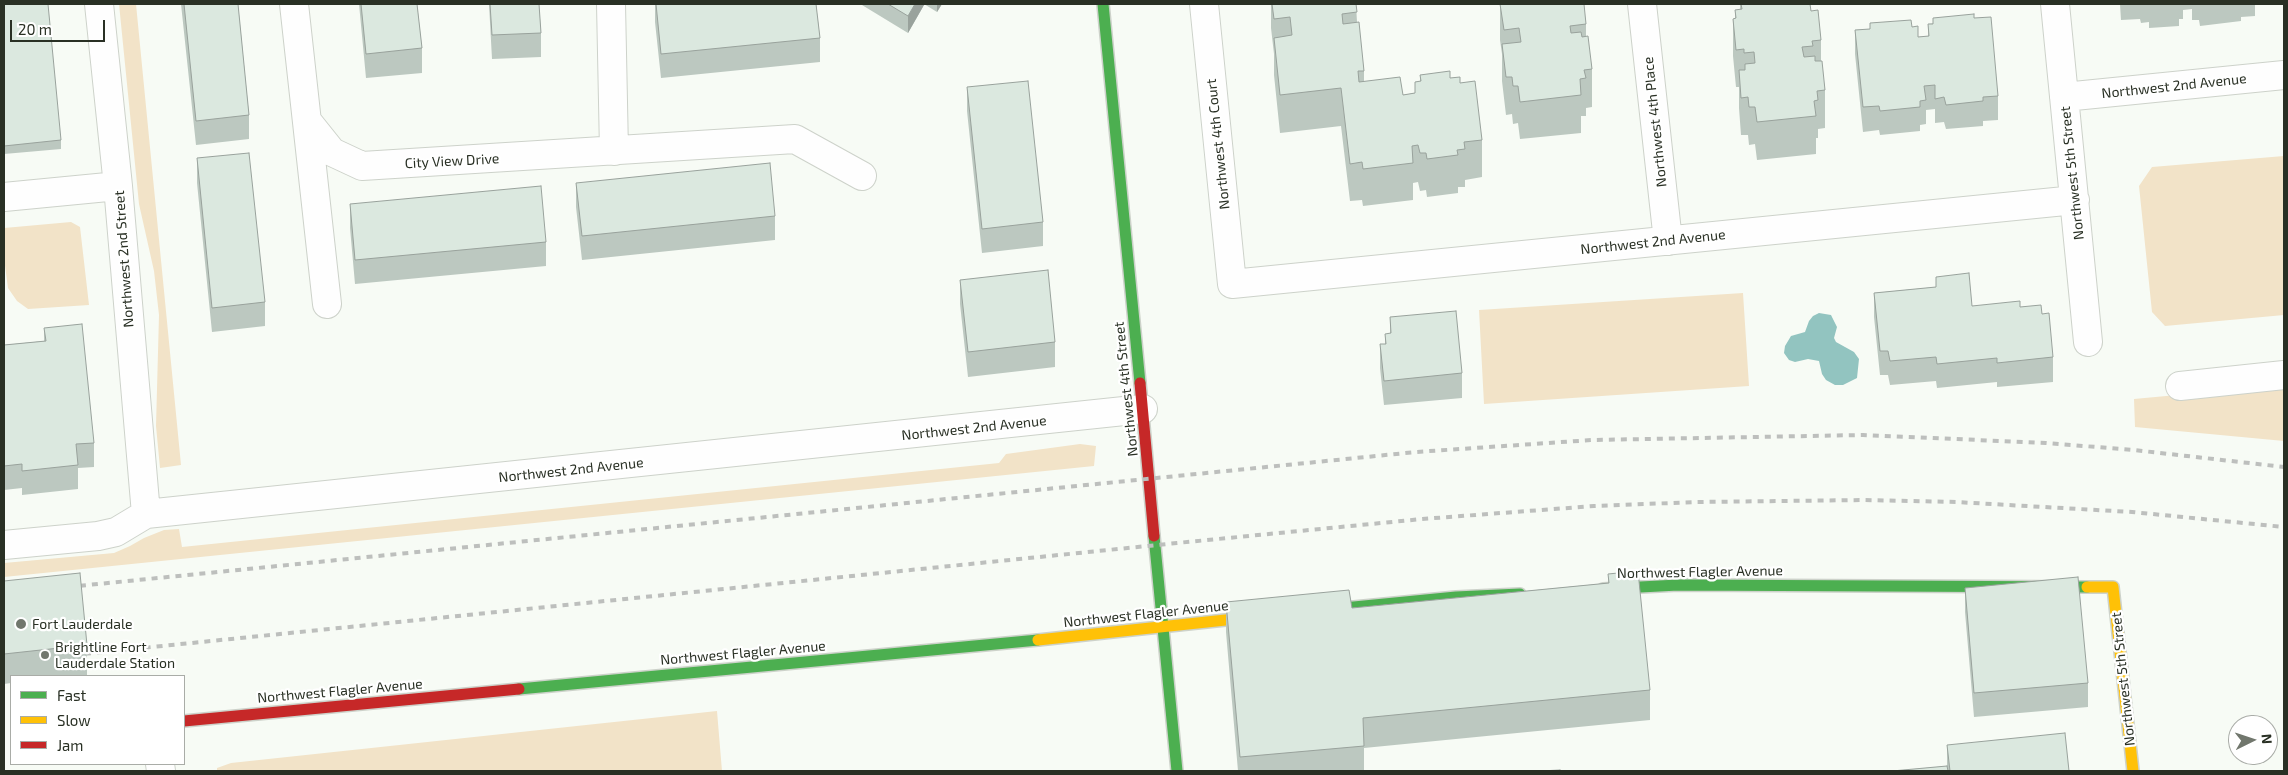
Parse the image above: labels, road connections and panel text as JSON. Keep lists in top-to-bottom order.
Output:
{
  "streets": {
    "street": [
      "Northwest 2nd Avenue",
      "Northwest 4th Place",
      "Northwest 4th Court",
      "City View Drive",
      "Northwest 5th Street",
      "Northwest 2nd Street",
      "Northwest 4th Street",
      "Northwest Flagler Avenue"
    ]
  },
  "crossings": [
    ["Northwest 2nd Avenue", "Northwest 4th Place"],
    ["Northwest 2nd Avenue", "Northwest 4th Court"],
    ["Northwest 2nd Avenue", "Northwest 5th Street"],
    ["Northwest 2nd Avenue", "Northwest 2nd Street"],
    ["Northwest 2nd Avenue", "Northwest 4th Street"],
    ["Northwest 5th Street", "Northwest Flagler Avenue"],
    ["Northwest 4th Street", "Northwest Flagler Avenue"]
  ],
  "places": ["Fort Lauderdale", "Brightline Fort Lauderdale Station"],
  "legend": ["Fast", "Slow", "Jam"],
  "scale_bar": "20 m",
  "north": "right"
}
